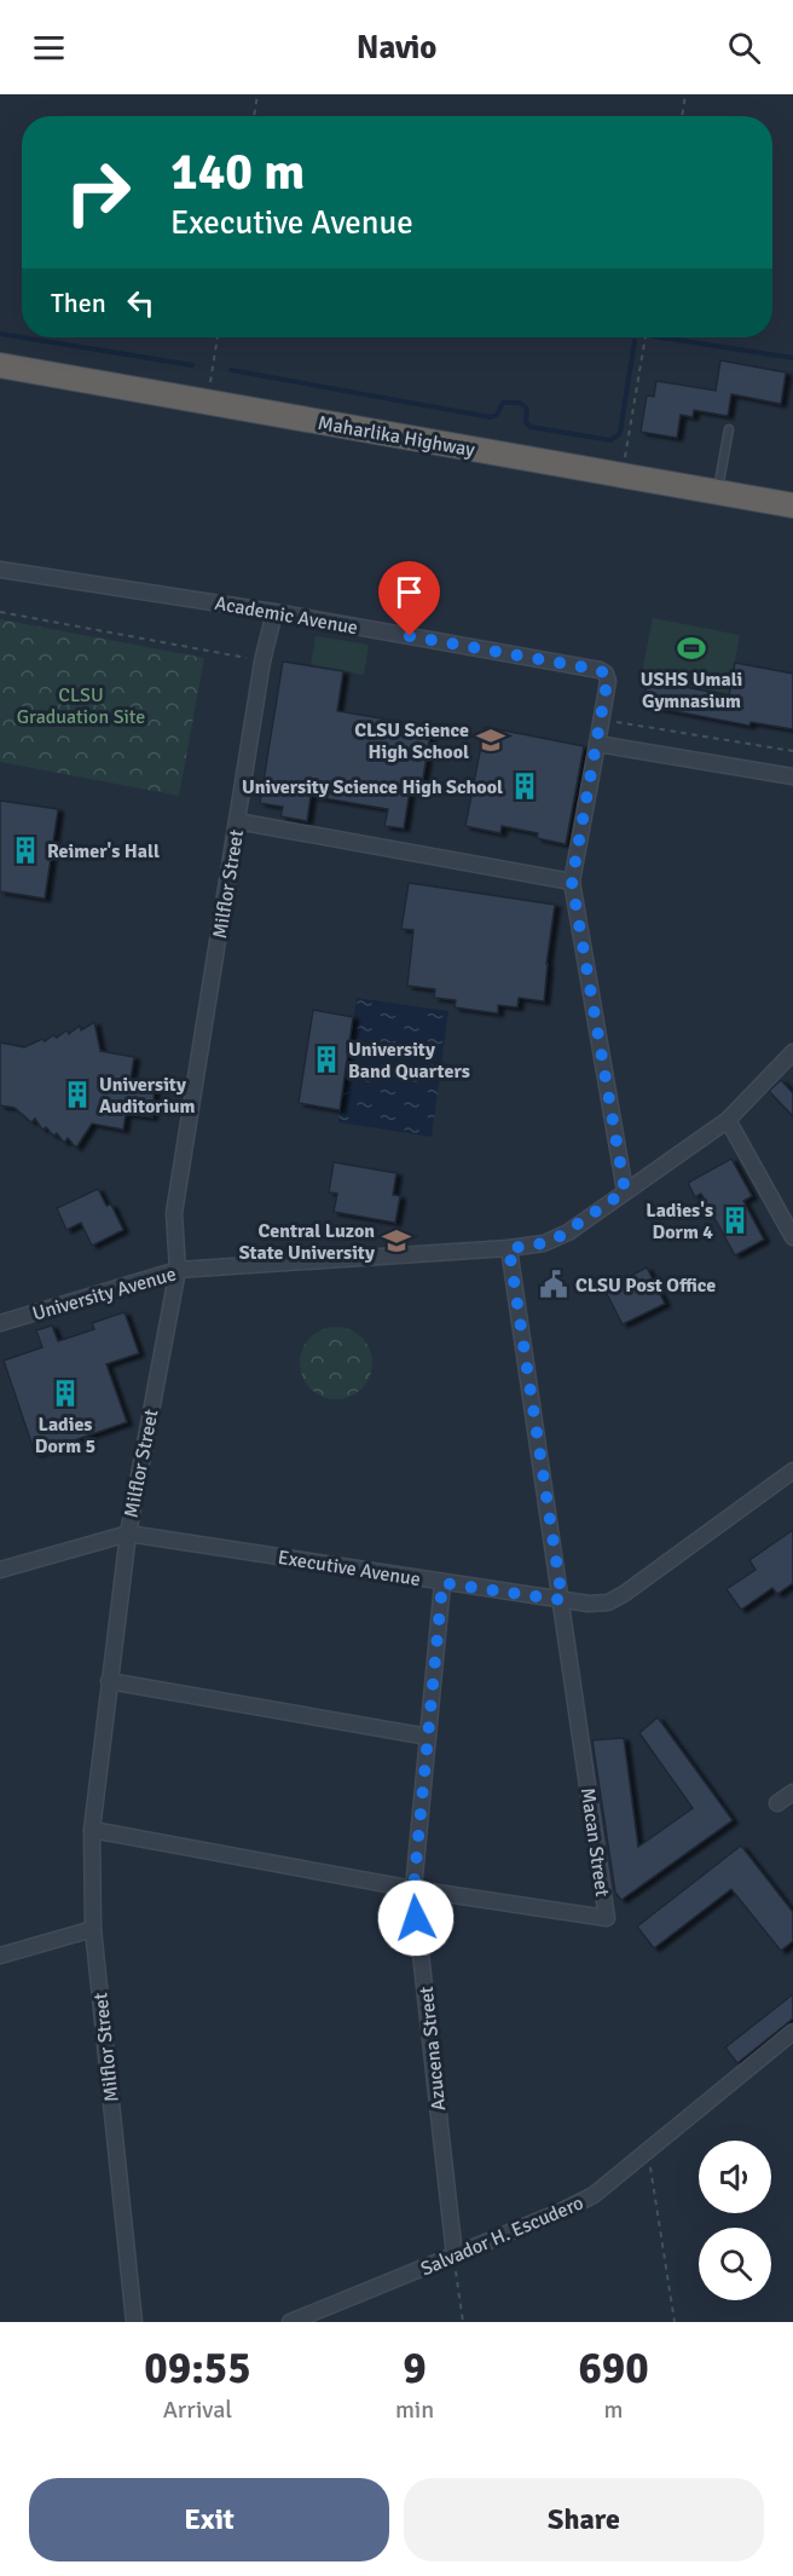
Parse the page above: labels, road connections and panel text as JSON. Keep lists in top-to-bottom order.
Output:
{
  "streets": {
    "highway": ["Maharlika Highway"],
    "street": [
      "Academic Avenue",
      "Milflor Street",
      "University Avenue",
      "Executive Avenue",
      "Macan Street",
      "Azucena Street",
      "Salvador H. Escudero"
    ]
  },
  "crossings": [
    ["Academic Avenue", "Milflor Street"],
    ["Milflor Street", "University Avenue"],
    ["Milflor Street", "Executive Avenue"],
    ["Milflor Street", "Macan Street"],
    ["University Avenue", "Macan Street"],
    ["Executive Avenue", "Macan Street"],
    ["Executive Avenue", "Azucena Street"],
    ["Macan Street", "Azucena Street"],
    ["Azucena Street", "Salvador H. Escudero"]
  ],
  "parks": ["CLSU Graduation Site"],
  "places": {
    "sports": ["USHS Umali Gymnasium"],
    "school or university": ["CLSU Science High School", "Central Luzon State University"],
    "building": [
      "University Science High School",
      "Reimer's Hall",
      "University Band Quarters",
      "University Auditorium",
      "Ladies's Dorm 4",
      "Ladies Dorm 5"
    ],
    "public building": ["CLSU Post Office"]
  },
  "page": {
    "header": "Navio",
    "turn": ["140 m", "Executive Avenue"],
    "then": "Then",
    "eta": [
      "09:55",
      "Arrival",
      "9",
      "min",
      "690",
      "m"
    ],
    "buttons": ["Exit", "Share"]
  }
}
